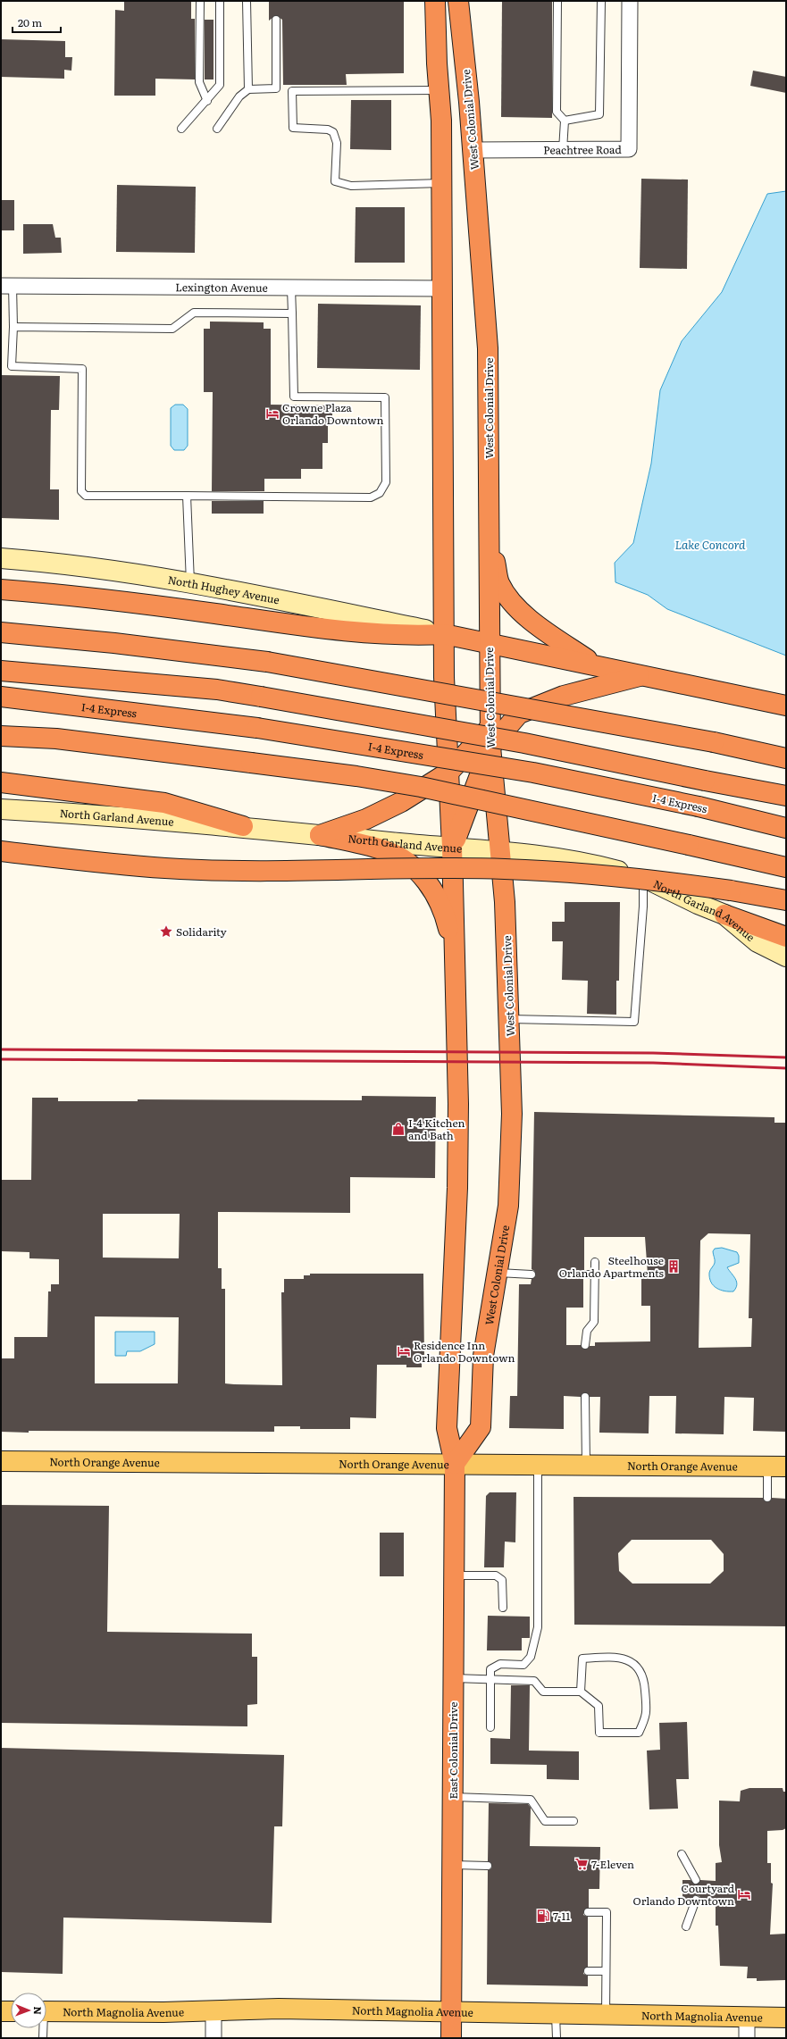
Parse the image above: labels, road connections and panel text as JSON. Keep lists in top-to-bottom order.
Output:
{
  "streets": {
    "highway": ["West Colonial Drive", "I-4 Express", "East Colonial Drive"],
    "main road": ["North Orange Avenue", "North Magnolia Avenue"],
    "street": [
      "Peachtree Road",
      "Lexington Avenue",
      "North Hughey Avenue",
      "North Garland Avenue"
    ]
  },
  "crossings": [
    ["West Colonial Drive", "Peachtree Road"],
    ["West Colonial Drive", "North Garland Avenue"],
    ["West Colonial Drive", "North Orange Avenue"],
    ["West Colonial Drive", "East Colonial Drive"],
    ["North Orange Avenue", "East Colonial Drive"],
    ["East Colonial Drive", "North Magnolia Avenue"]
  ],
  "water": ["Lake Concord"],
  "places": {
    "hotel": ["Crowne Plaza Orlando Downtown", "Residence Inn Orlando Downtown", "Courtyard Orlando Downtown"],
    "place": ["Solidarity"],
    "shop": ["I-4 Kitchen and Bath"],
    "building": ["Steelhouse Orlando Apartments"],
    "supermarket": ["7-Eleven"],
    "fuel station": ["7-11"]
  },
  "scale_bar": "20 m",
  "north": "right"
}
